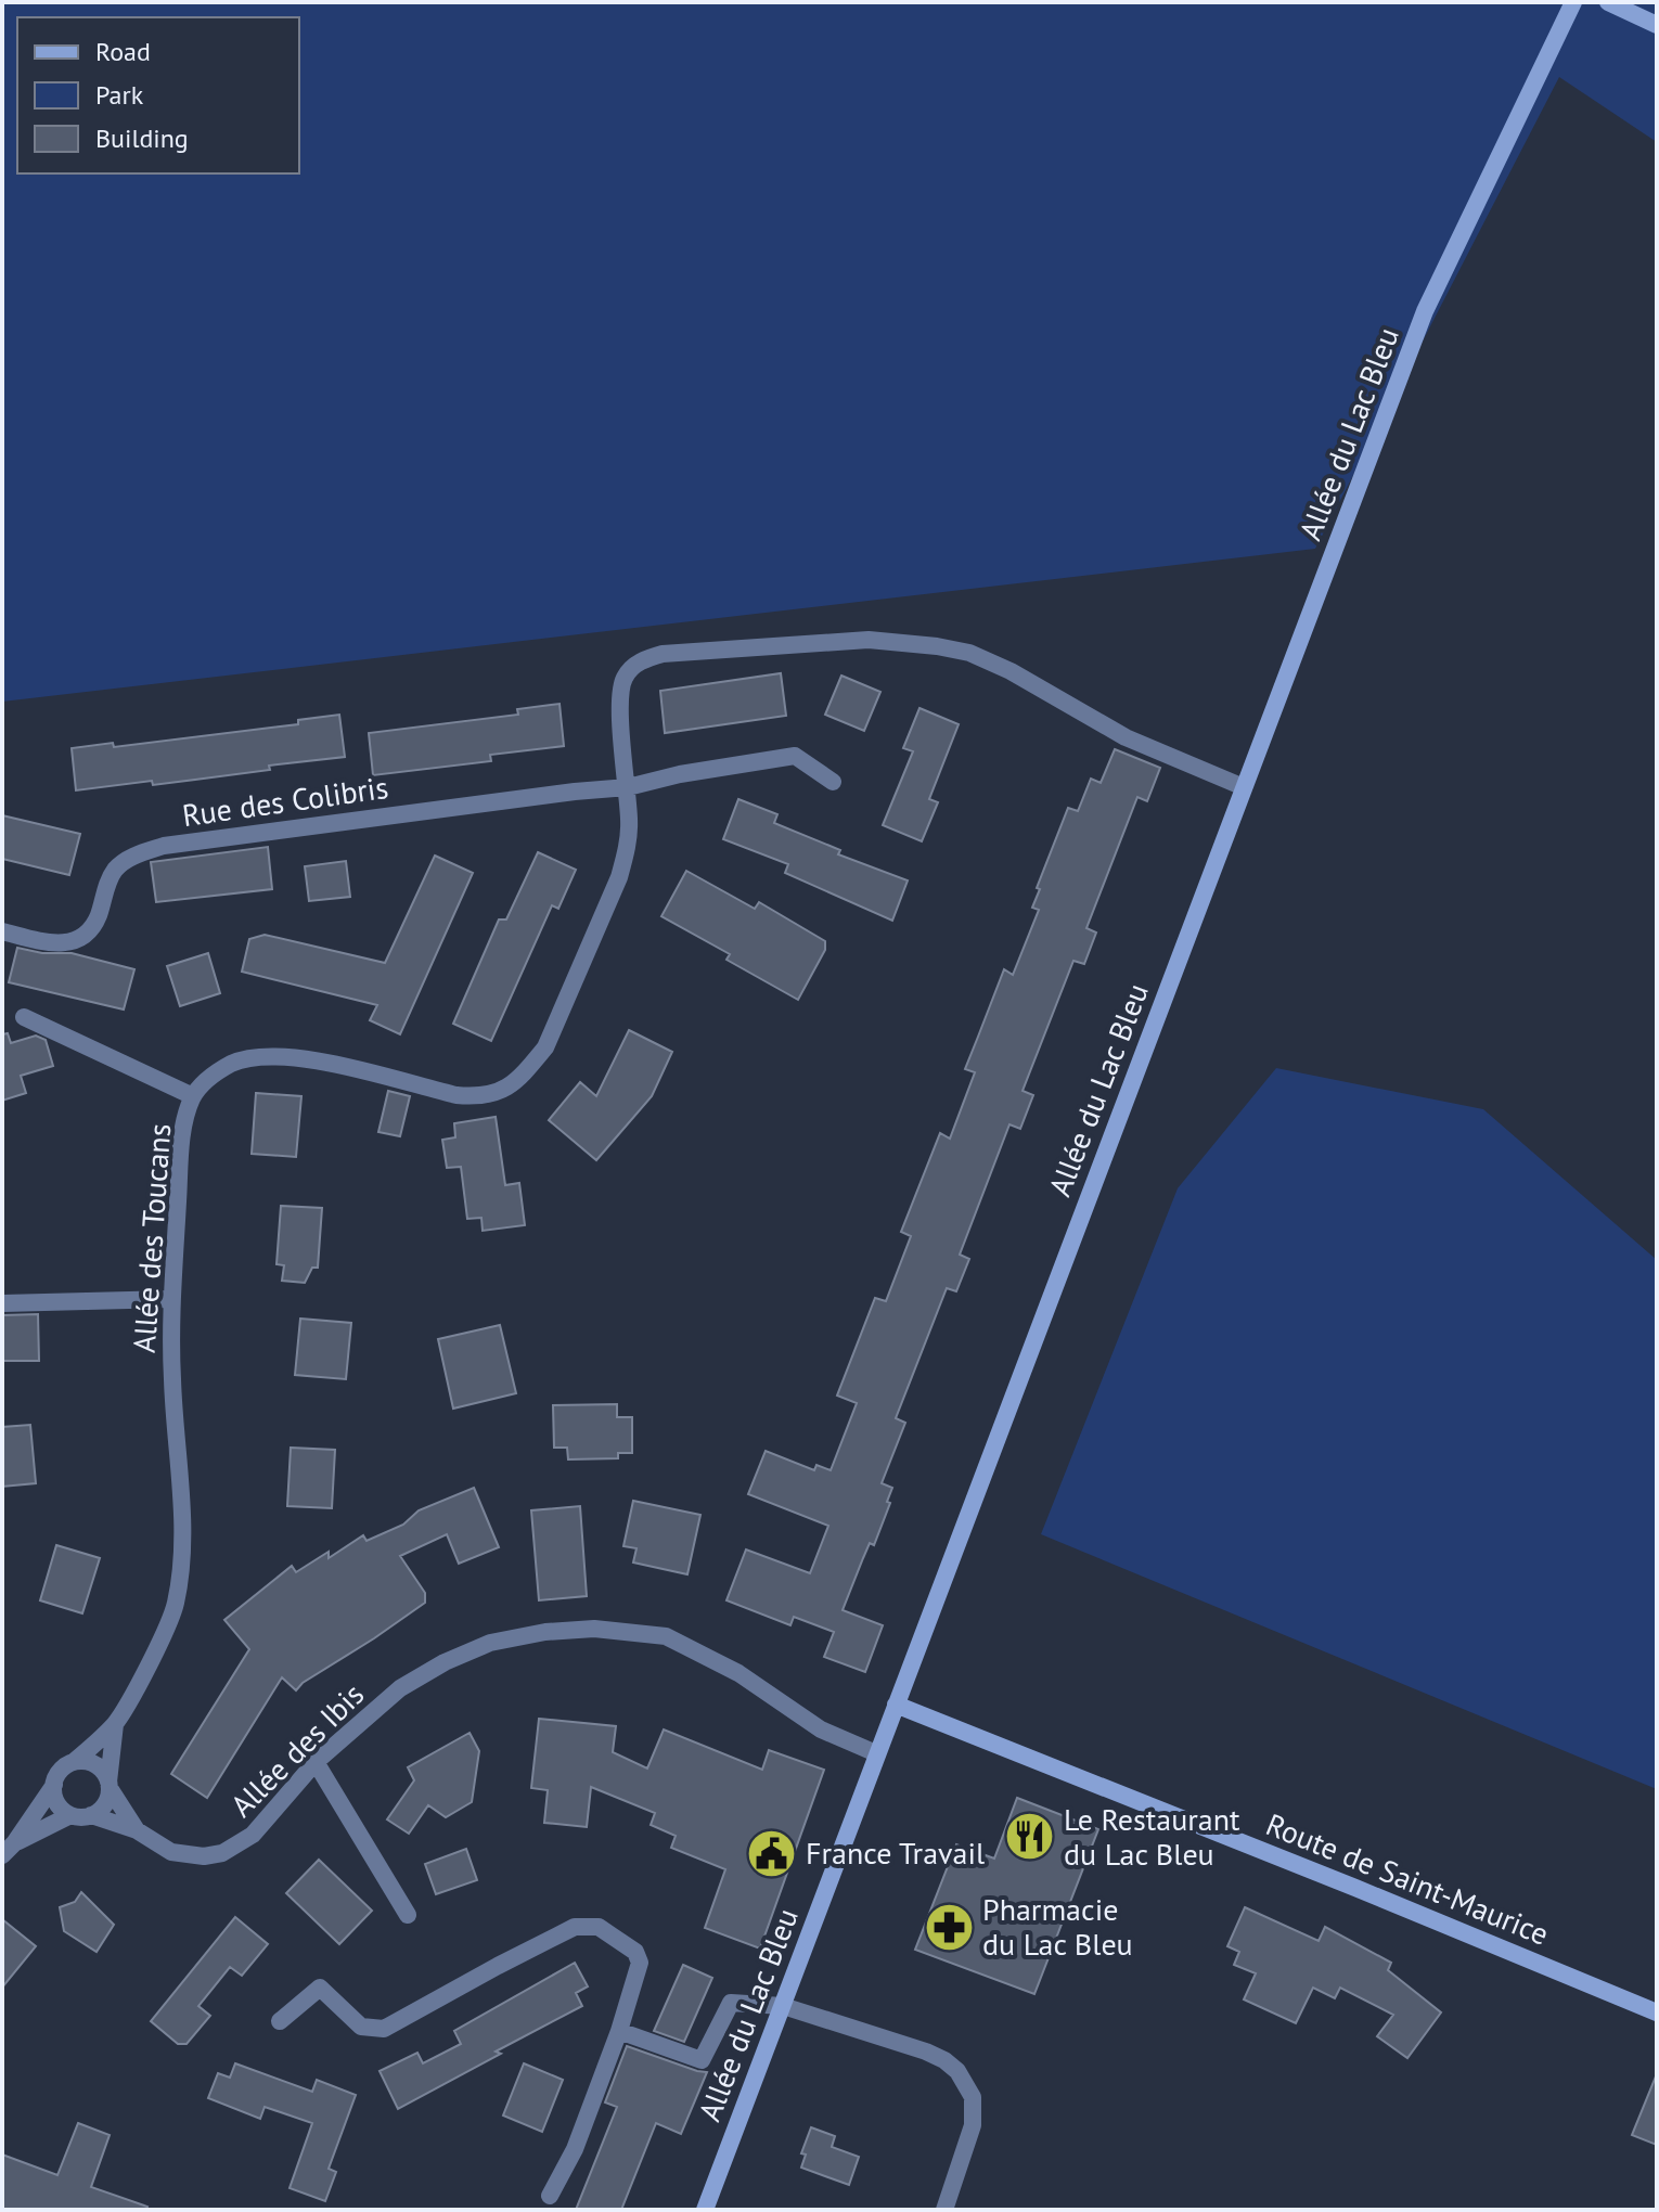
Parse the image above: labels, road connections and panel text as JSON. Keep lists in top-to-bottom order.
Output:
{
  "streets": {
    "street": [
      "Allée du Lac Bleu",
      "Rue des Colibris",
      "Allée des Toucans",
      "Allée des Ibis",
      "Route de Saint-Maurice"
    ]
  },
  "crossings": [
    ["Allée du Lac Bleu", "Allée des Toucans"],
    ["Allée du Lac Bleu", "Allée des Ibis"],
    ["Allée du Lac Bleu", "Route de Saint-Maurice"],
    ["Rue des Colibris", "Allée des Toucans"],
    ["Allée des Toucans", "Allée des Ibis"]
  ],
  "places": {
    "restaurant": ["Le Restaurant du Lac Bleu"],
    "public building": ["France Travail"],
    "pharmacy": ["Pharmacie du Lac Bleu"]
  },
  "legend": ["Road", "Park", "Building"]
}
